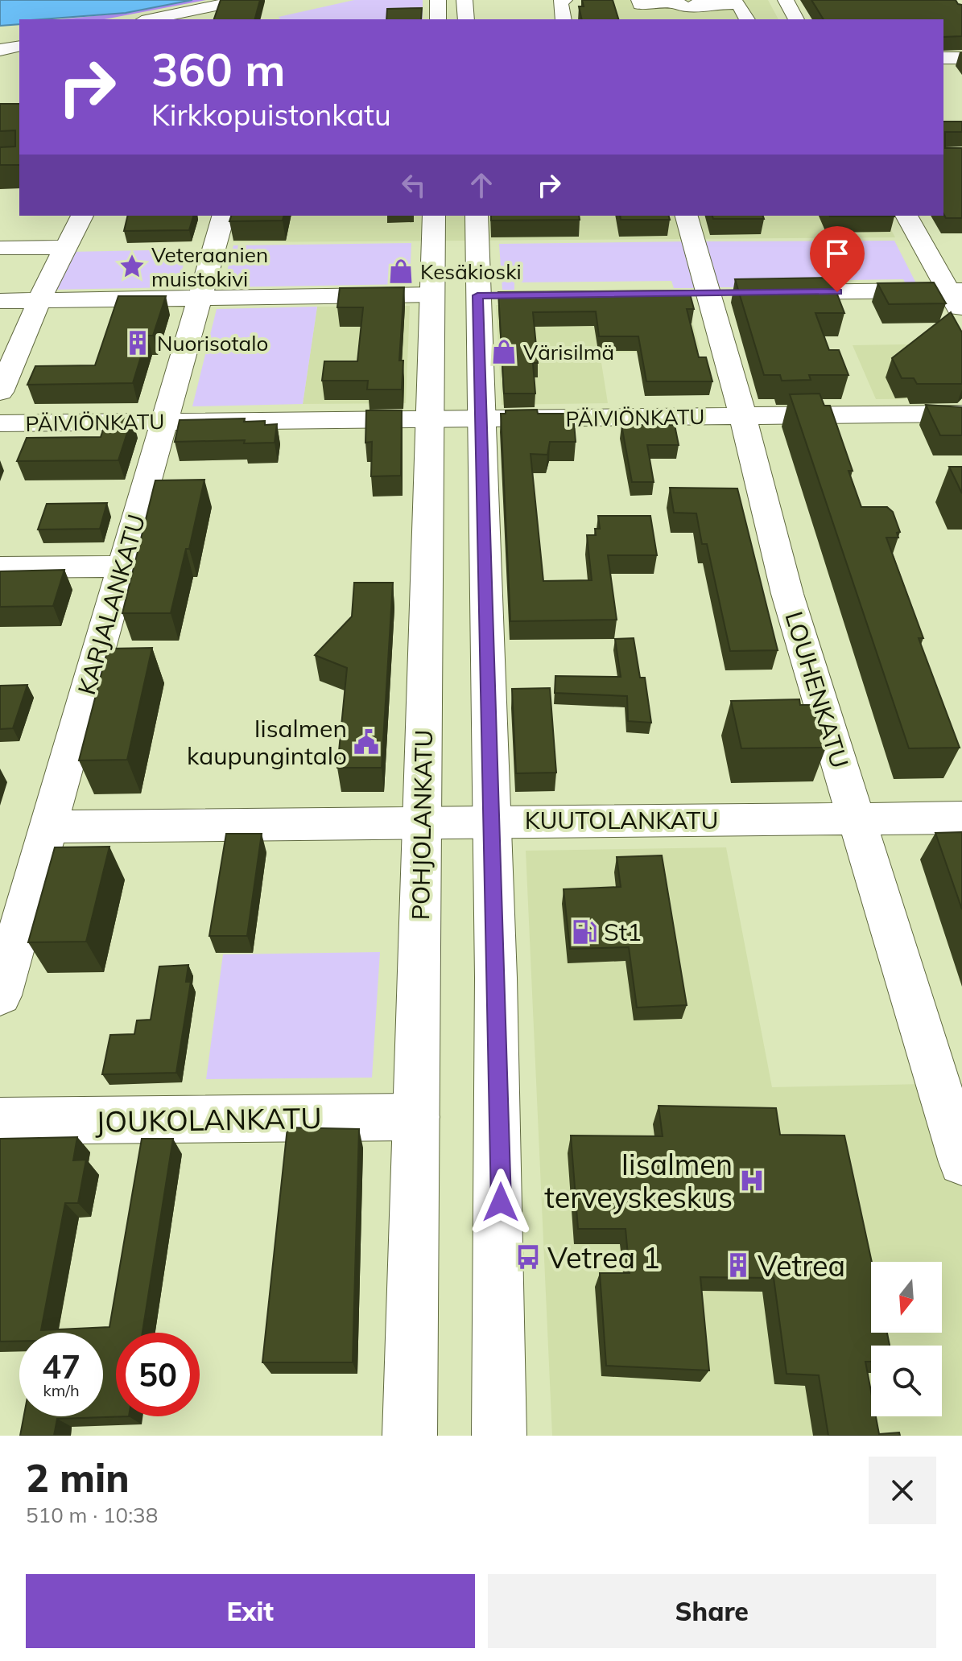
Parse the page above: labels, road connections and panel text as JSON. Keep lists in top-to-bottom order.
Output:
{
  "streets": {
    "street": [
      "PÄIVIÖNKATU",
      "KARJALANKATU",
      "LOUHENKATU",
      "KUUTOLANKATU",
      "POHJOLANKATU",
      "JOUKOLANKATU"
    ]
  },
  "crossings": [
    ["PÄIVIÖNKATU", "KARJALANKATU"],
    ["PÄIVIÖNKATU", "LOUHENKATU"],
    ["PÄIVIÖNKATU", "POHJOLANKATU"],
    ["KARJALANKATU", "KUUTOLANKATU"],
    ["LOUHENKATU", "KUUTOLANKATU"],
    ["KUUTOLANKATU", "POHJOLANKATU"],
    ["POHJOLANKATU", "JOUKOLANKATU"]
  ],
  "places": {
    "place": ["Veteraanien muistokivi"],
    "shop": ["Kesäkioski", "Värisilmä"],
    "building": ["Nuorisotalo", "Vetrea"],
    "public building": ["Iisalmen kaupungintalo"],
    "fuel station": ["St1"],
    "hospital": ["Iisalmen terveyskeskus"],
    "bus stop": ["Vetrea 1"]
  },
  "north": "bottom",
  "page": {
    "turn": ["360 m", "Kirkkopuistonkatu"],
    "speed": "47 km/h",
    "limit": "50",
    "heading": ["2 min", "510 m · 10:38"],
    "buttons": ["Exit", "Share"]
  }
}
